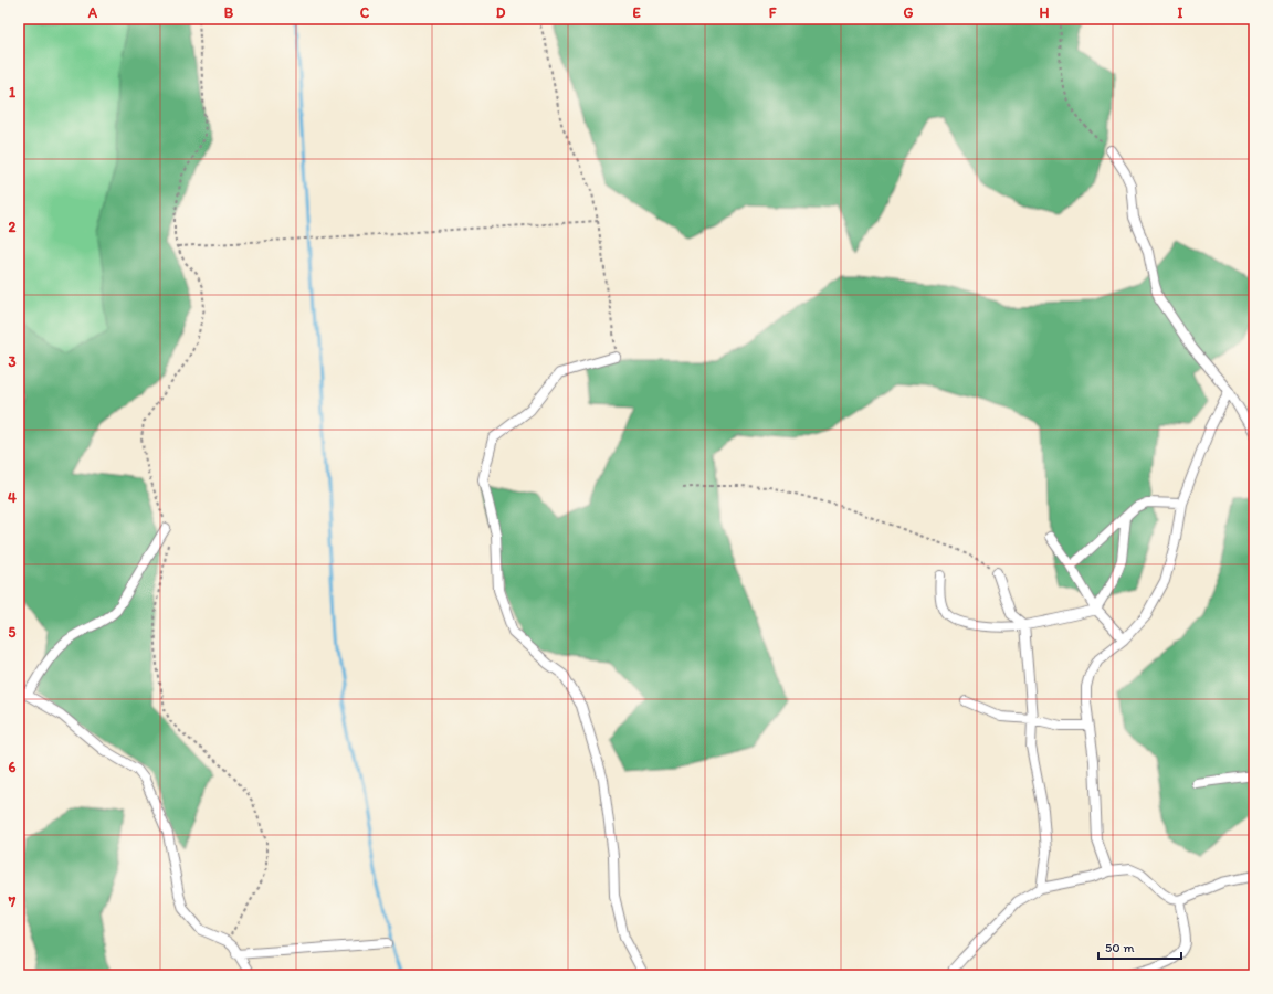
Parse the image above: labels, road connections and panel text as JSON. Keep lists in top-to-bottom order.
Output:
{
  "scale_bar": "50 m",
  "grid": {
    "columns": [
      "A",
      "B",
      "C",
      "D",
      "E",
      "F",
      "G",
      "H",
      "I"
    ],
    "rows": [
      "1",
      "2",
      "3",
      "4",
      "5",
      "6",
      "7"
    ]
  }
}
